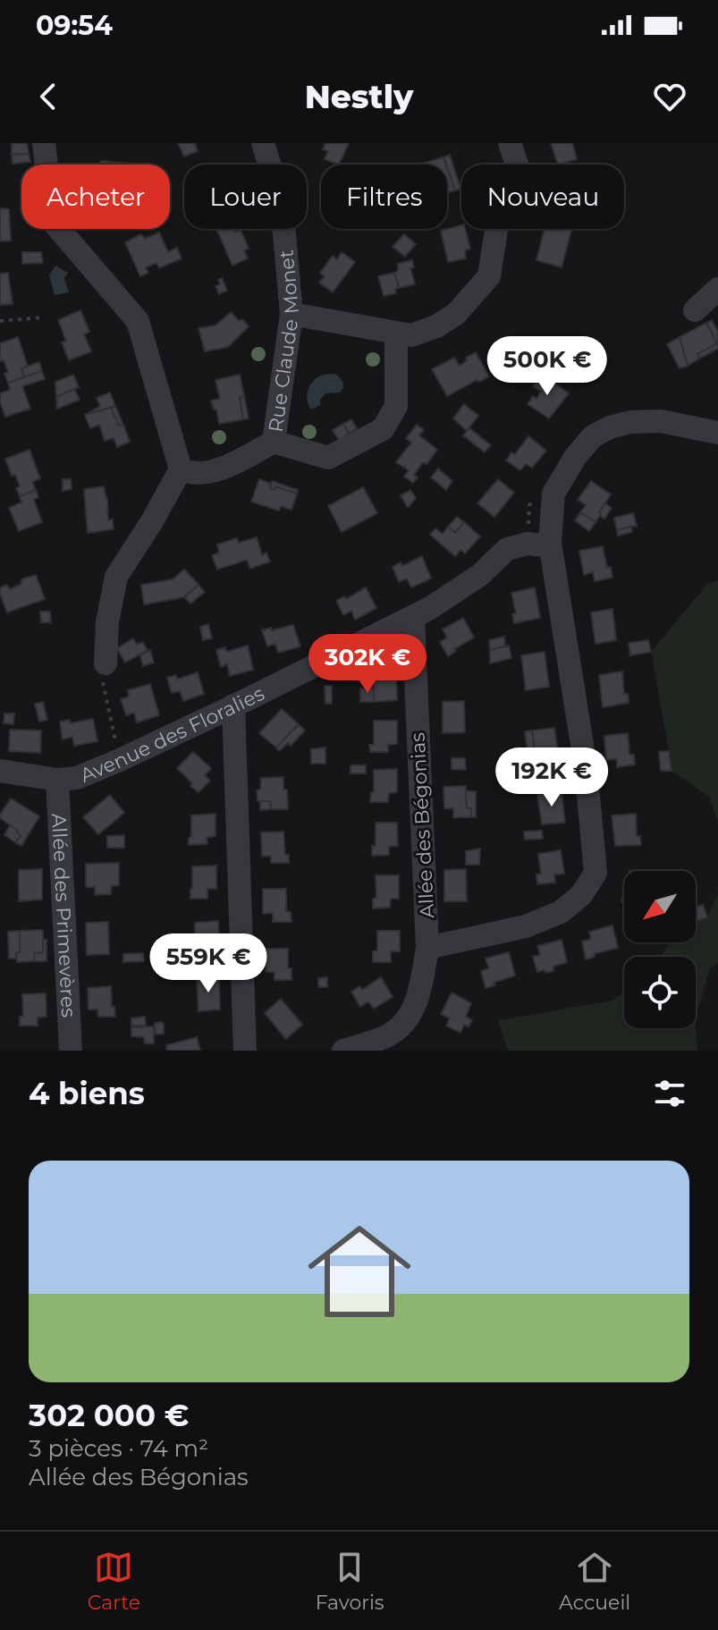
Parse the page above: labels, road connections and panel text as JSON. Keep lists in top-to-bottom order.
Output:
{
  "streets": {
    "street": [
      "Rue Claude Monet",
      "Avenue des Floralies",
      "Allée des Bégonias",
      "Allée des Primevères"
    ]
  },
  "crossings": [
    ["Avenue des Floralies", "Allée des Bégonias"],
    ["Avenue des Floralies", "Allée des Primevères"]
  ],
  "north": "bottom left",
  "page": {
    "status": "09:54",
    "header": "Nestly",
    "chip": [
      "Acheter",
      "Louer",
      "Filtres",
      "Nouveau"
    ],
    "price": [
      "500K €",
      "302K €",
      "192K €",
      "559K €"
    ],
    "heading": "4 biens",
    "list": [
      {
        "name": "302 000 €",
        "note": "3 pièces · 74 m² · Allée des Bégonias"
      }
    ],
    "tabs": ["Carte", "Favoris", "Accueil"]
  }
}
